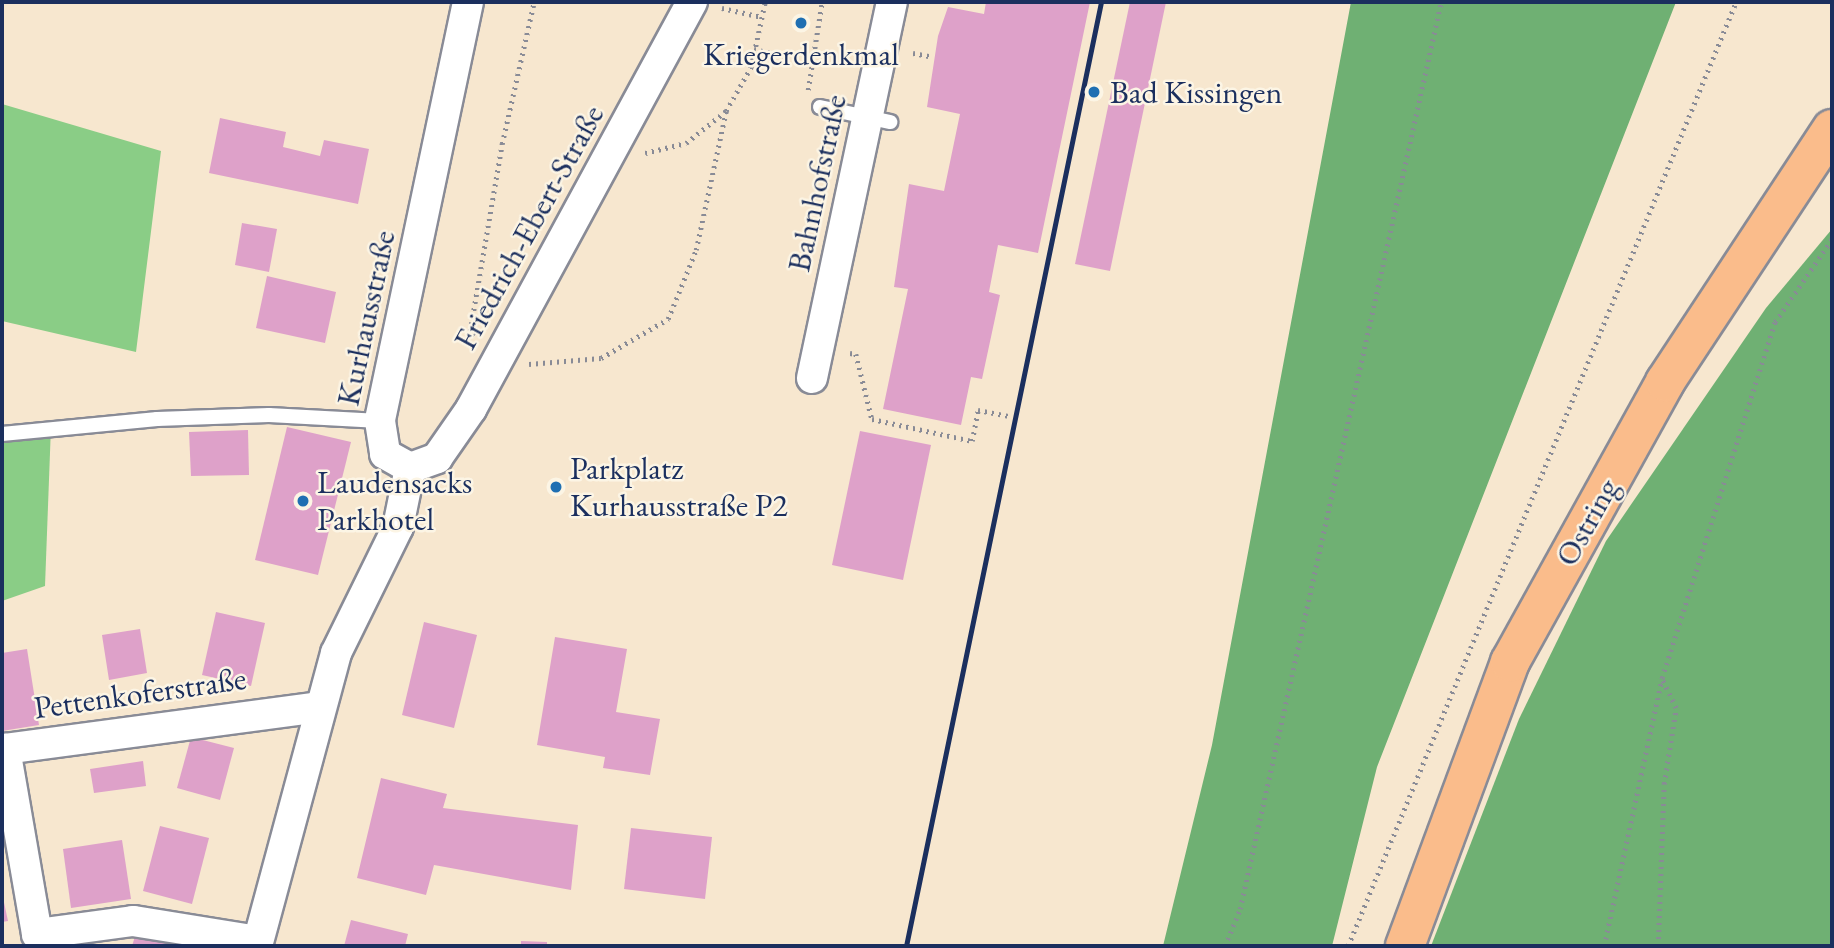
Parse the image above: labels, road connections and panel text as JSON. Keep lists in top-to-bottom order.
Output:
{
  "streets": {
    "main road": ["Ostring"],
    "street": [
      "Bahnhofstraße",
      "Friedrich-Ebert-Straße",
      "Kurhausstraße",
      "Pettenkoferstraße"
    ]
  },
  "crossings": [
    ["Friedrich-Ebert-Straße", "Kurhausstraße"]
  ],
  "places": [
    "Kriegerdenkmal",
    "Bad Kissingen",
    "Parkplatz Kurhausstraße P2",
    "Laudensacks Parkhotel"
  ]
}
